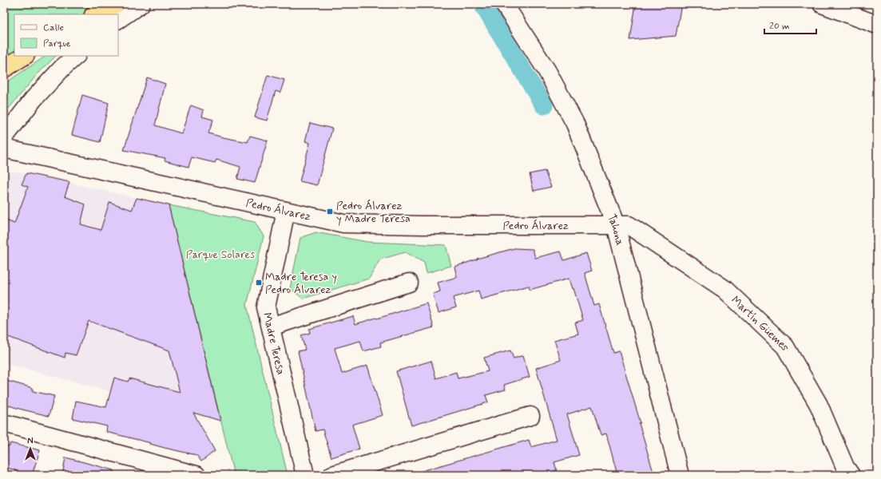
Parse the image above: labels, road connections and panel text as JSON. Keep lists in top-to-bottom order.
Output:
{
  "streets": {
    "street": [
      "Pedro Álvarez",
      "Tahona",
      "Martín Güemes",
      "Madre Teresa"
    ]
  },
  "crossings": [
    ["Pedro Álvarez", "Tahona"],
    ["Pedro Álvarez", "Martín Güemes"],
    ["Pedro Álvarez", "Madre Teresa"],
    ["Tahona", "Martín Güemes"]
  ],
  "parks": ["Parque Solares"],
  "places": {
    "transit": ["Pedro Álvarez y Madre Teresa", "Madre Teresa y Pedro Álvarez"]
  },
  "legend": ["Calle", "Parque"],
  "scale_bar": "20 m",
  "north": "top"
}
